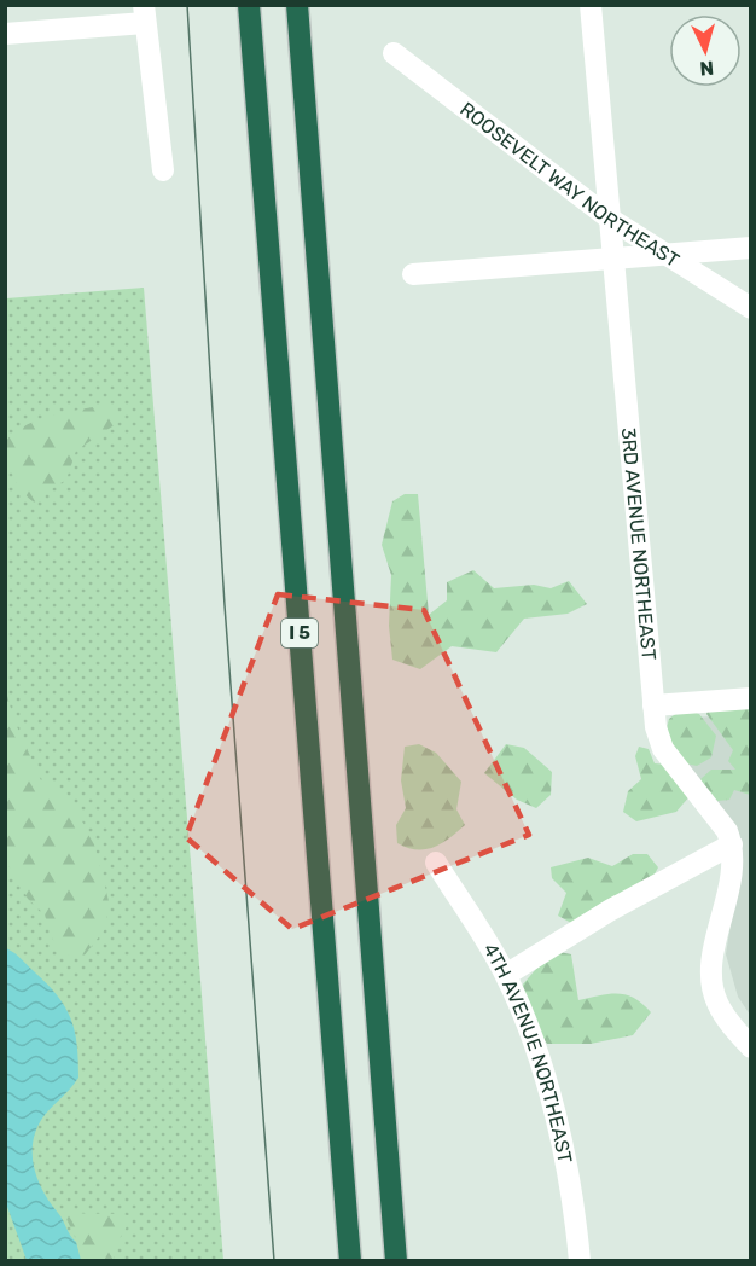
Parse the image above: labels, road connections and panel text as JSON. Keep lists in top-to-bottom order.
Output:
{
  "streets": {
    "highway": ["I 5"],
    "street": ["ROOSEVELT WAY NORTHEAST", "3RD AVENUE NORTHEAST", "4TH AVENUE NORTHEAST"]
  },
  "crossings": [
    ["ROOSEVELT WAY NORTHEAST", "3RD AVENUE NORTHEAST"]
  ],
  "north": "bottom"
}
